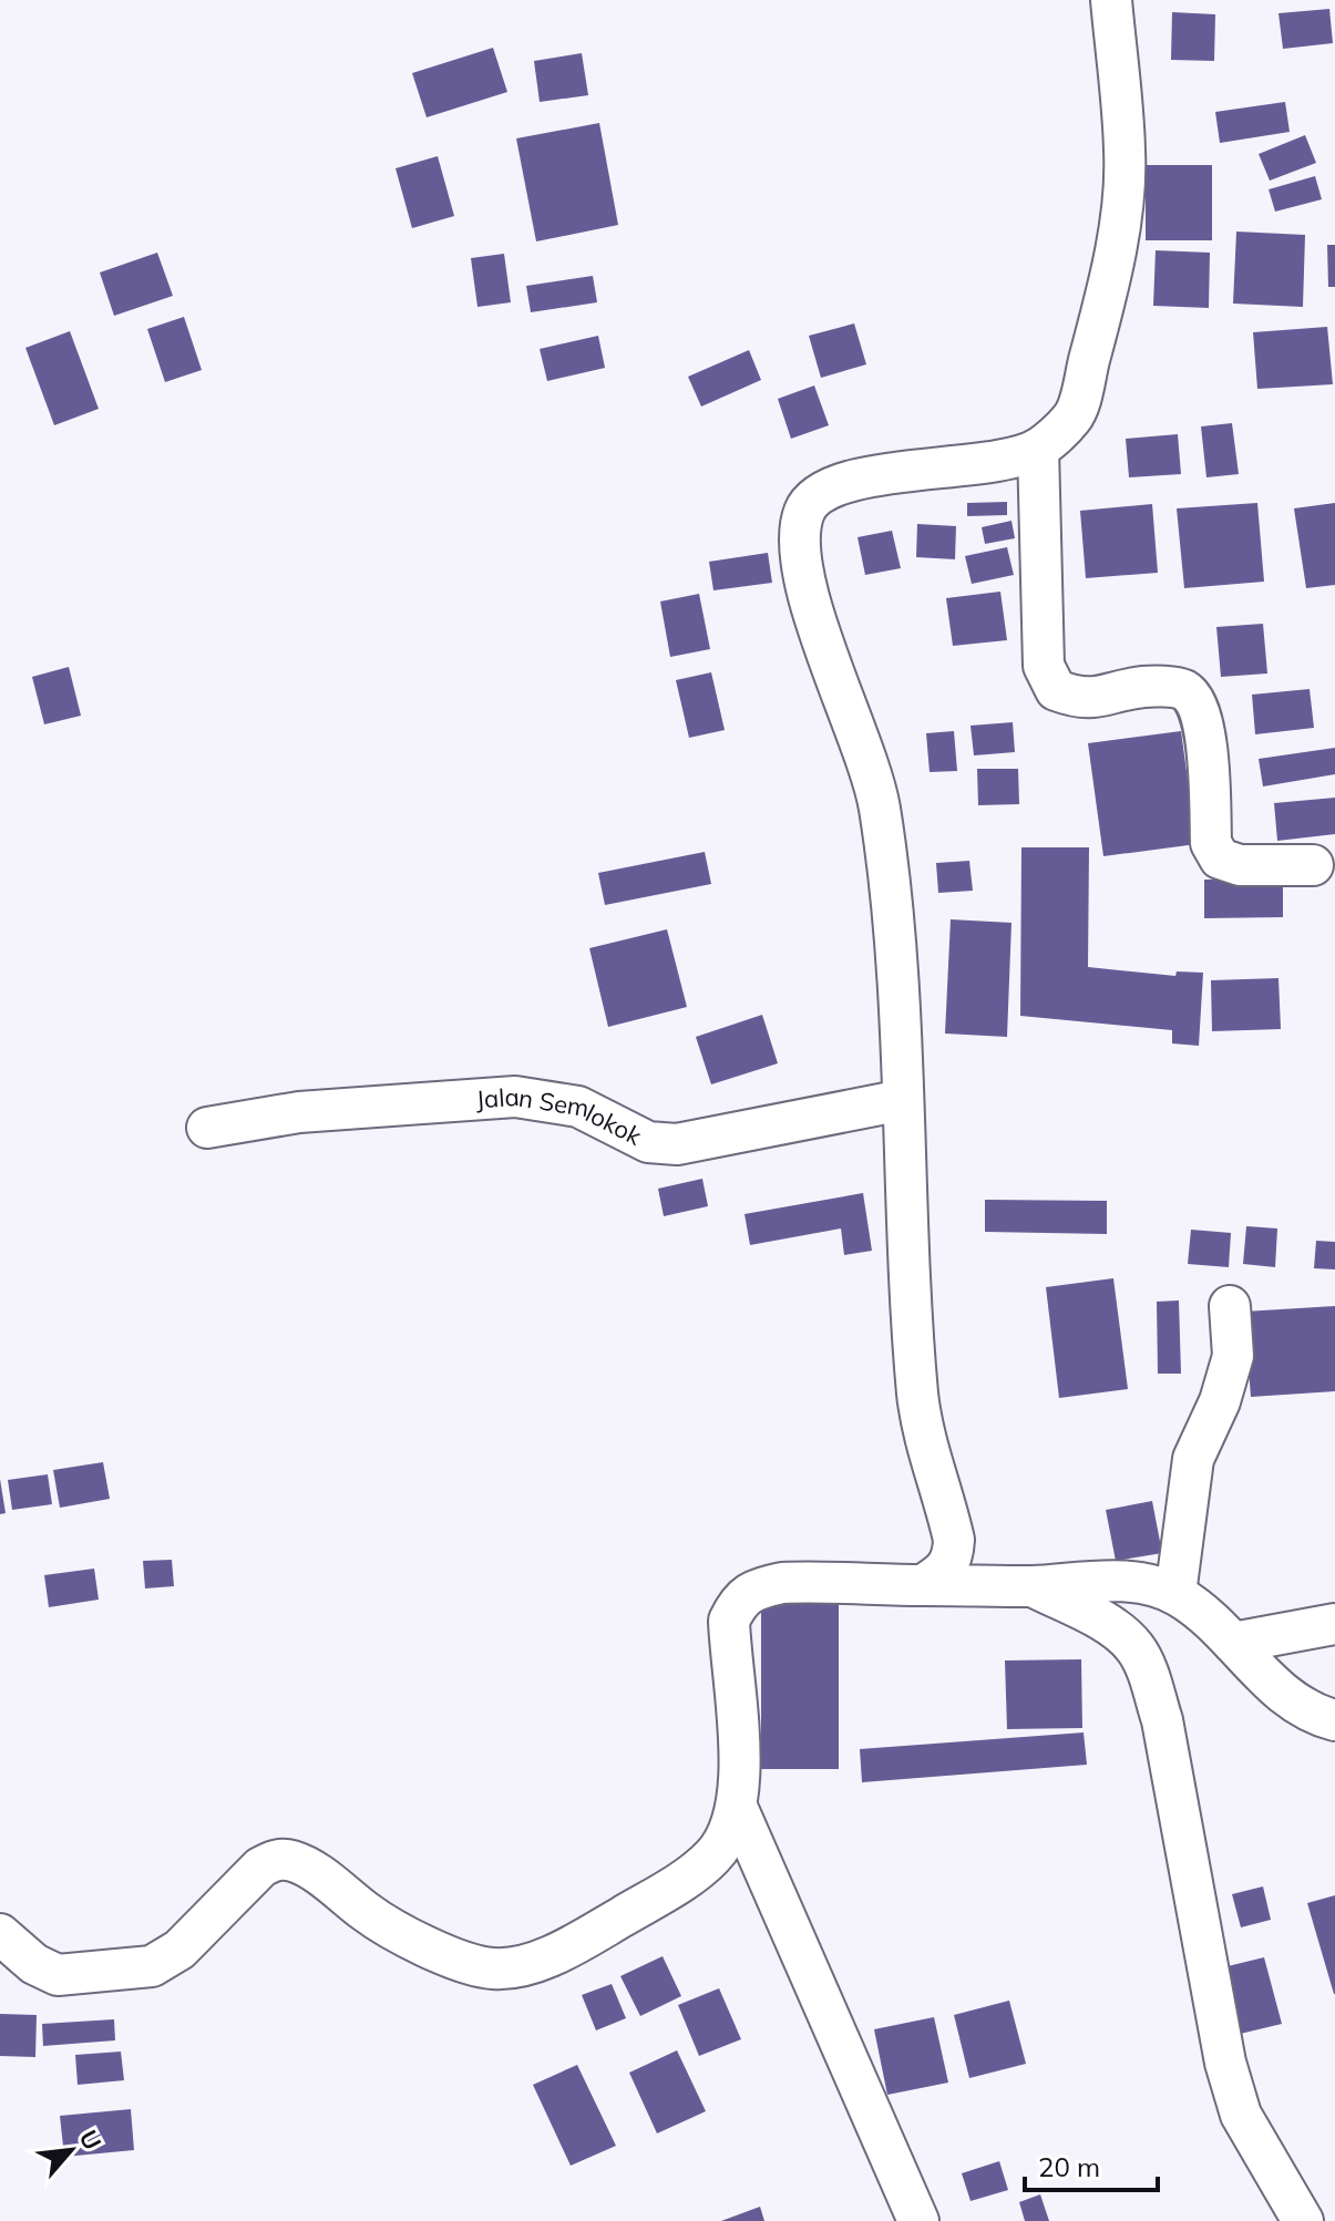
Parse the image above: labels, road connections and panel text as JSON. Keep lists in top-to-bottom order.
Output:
{
  "streets": {
    "street": ["Jalan Semlokok"]
  },
  "scale_bar": "20 m",
  "north": "top right"
}
